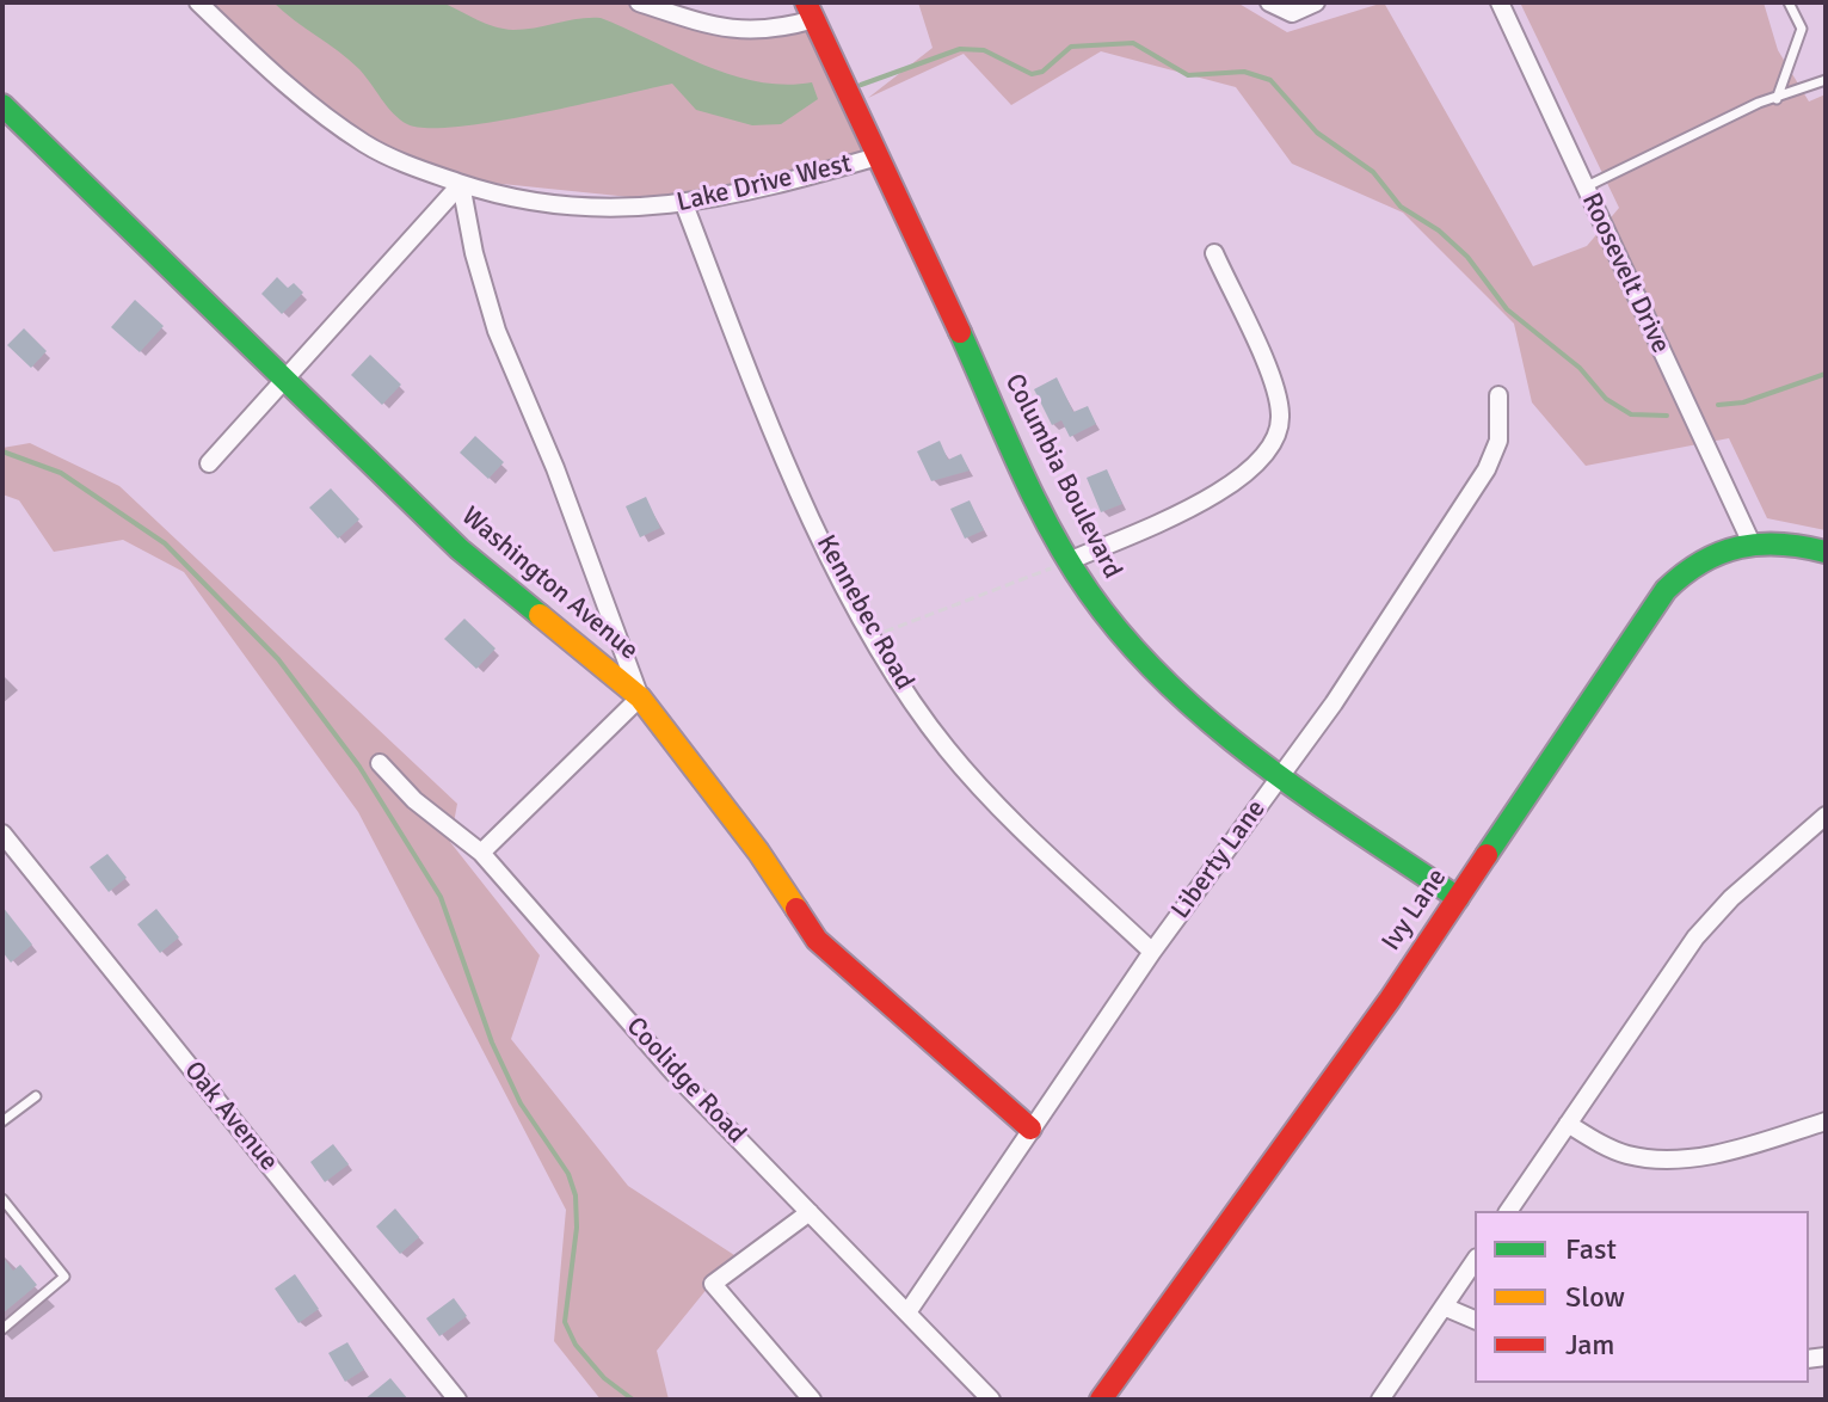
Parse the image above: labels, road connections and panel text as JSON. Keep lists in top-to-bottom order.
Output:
{
  "streets": {
    "street": [
      "Lake Drive West",
      "Roosevelt Drive",
      "Columbia Boulevard",
      "Washington Avenue",
      "Kennebec Road",
      "Liberty Lane",
      "Ivy Lane",
      "Coolidge Road",
      "Oak Avenue"
    ]
  },
  "crossings": [
    ["Lake Drive West", "Columbia Boulevard"],
    ["Lake Drive West", "Kennebec Road"],
    ["Roosevelt Drive", "Ivy Lane"],
    ["Columbia Boulevard", "Liberty Lane"],
    ["Columbia Boulevard", "Ivy Lane"],
    ["Washington Avenue", "Liberty Lane"],
    ["Kennebec Road", "Liberty Lane"],
    ["Liberty Lane", "Coolidge Road"]
  ],
  "legend": ["Fast", "Slow", "Jam"]
}
